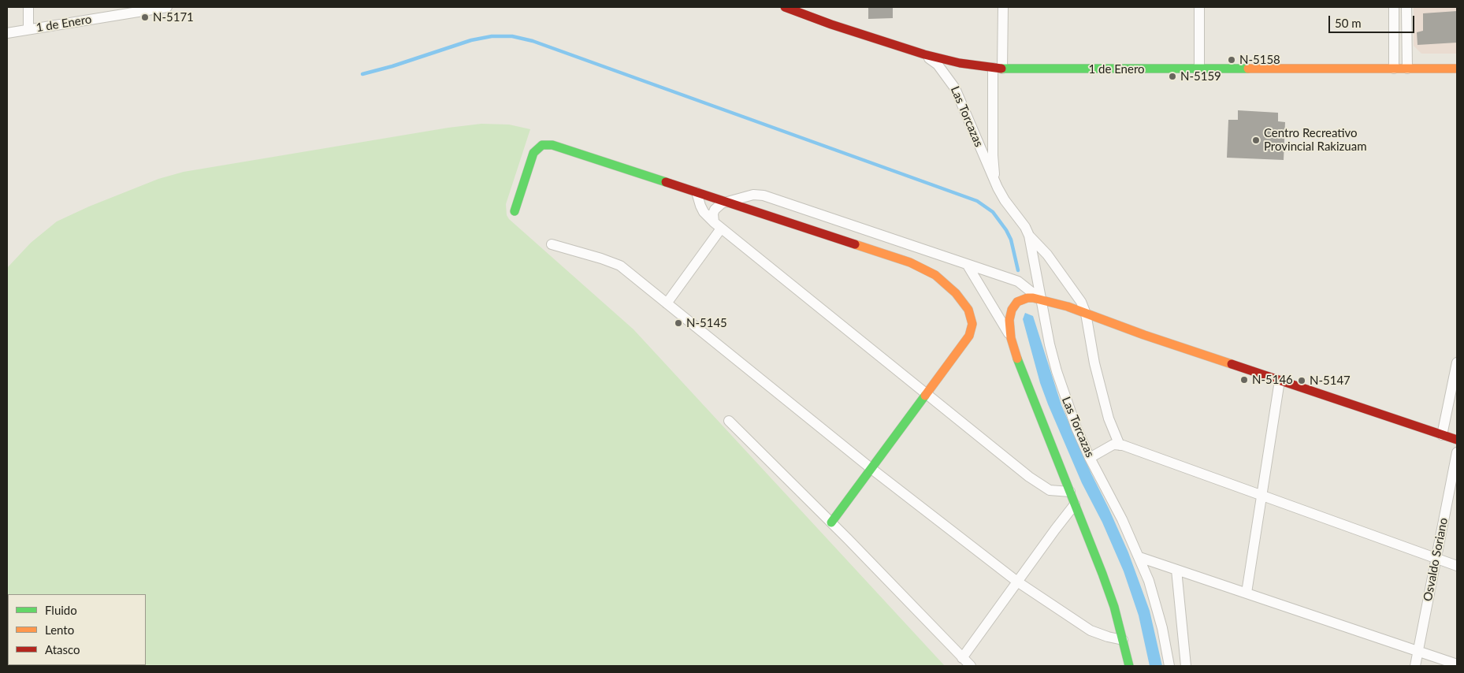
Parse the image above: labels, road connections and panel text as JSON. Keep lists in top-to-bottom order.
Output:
{
  "streets": {
    "street": ["1 de Enero", "Las Torcazas", "Osvaldo Soriano"]
  },
  "crossings": [
    ["1 de Enero", "Las Torcazas"]
  ],
  "places": [
    "N-5171",
    "N-5158",
    "N-5159",
    "Centro Recreativo Provincial Rakizuam",
    "N-5145",
    "N-5146",
    "N-5147"
  ],
  "legend": ["Fluido", "Lento", "Atasco"],
  "scale_bar": "50 m"
}
